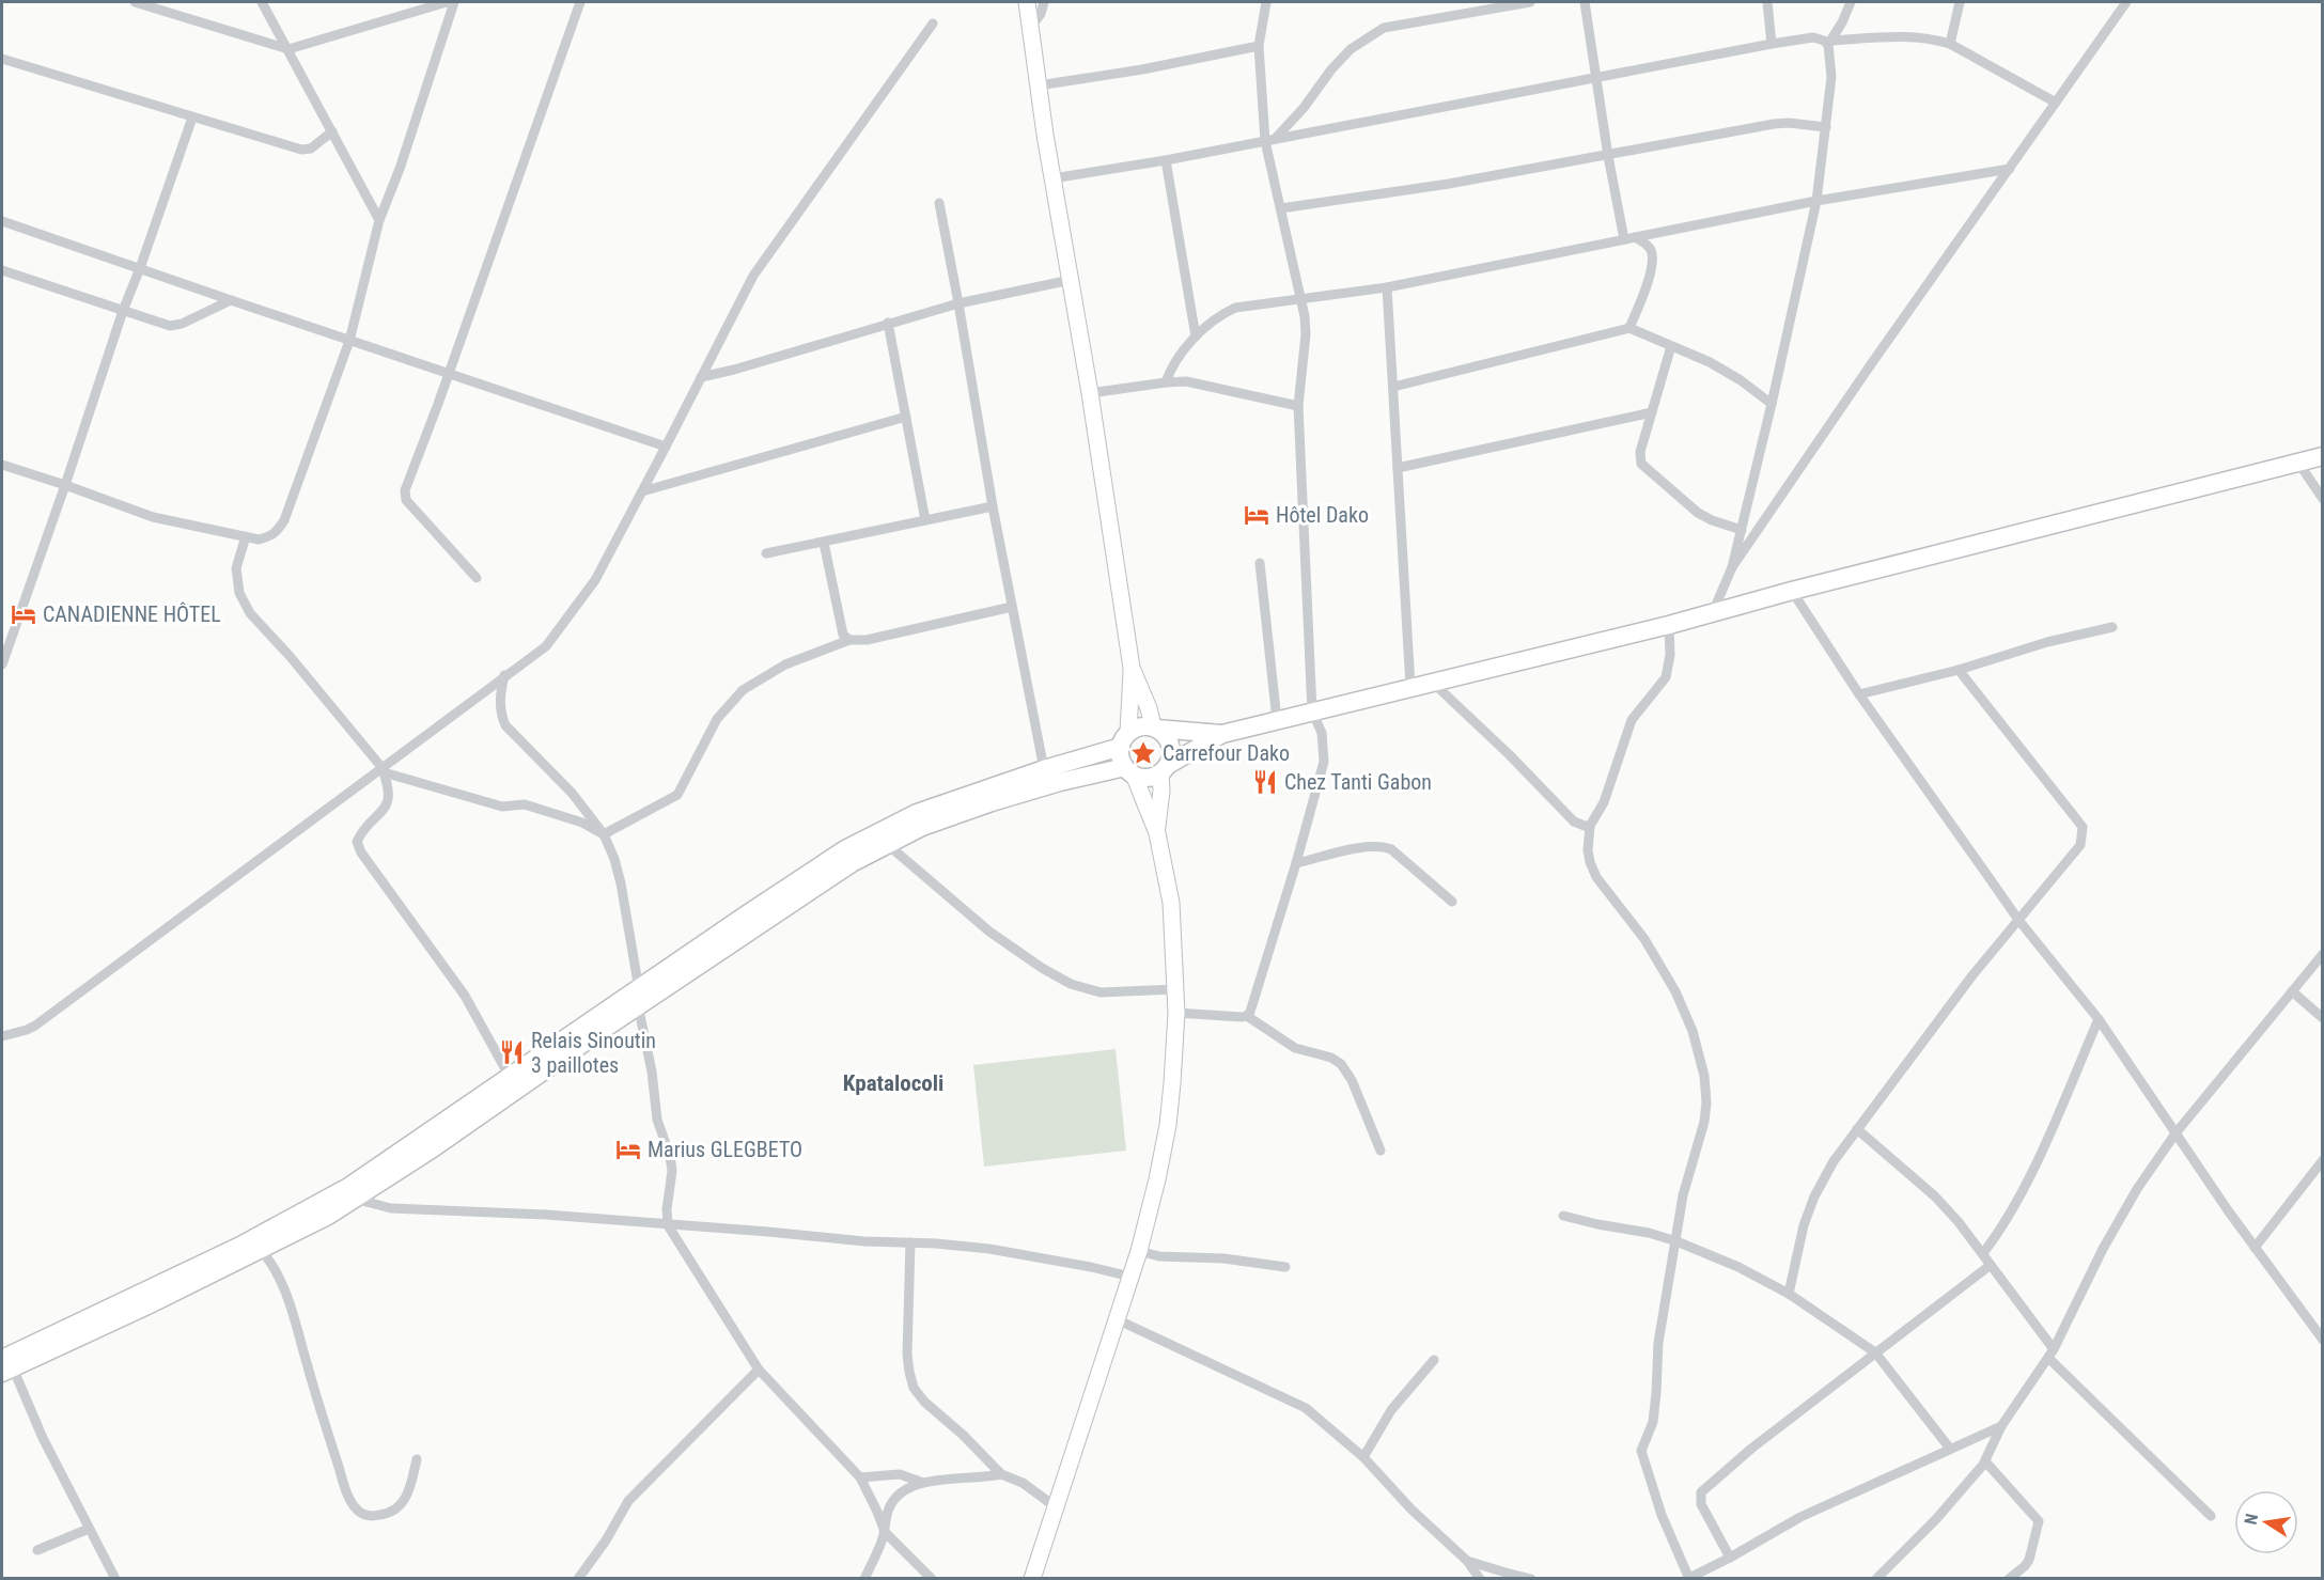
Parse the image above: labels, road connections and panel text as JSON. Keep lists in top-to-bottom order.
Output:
{
  "districts": ["Kpatalocoli"],
  "places": {
    "hotel": ["Hôtel Dako", "CANADIENNE HÔTEL", "Marius GLEGBETO"],
    "place": ["Carrefour Dako"],
    "restaurant": ["Chez Tanti Gabon", "Relais Sinoutin 3 paillotes"]
  },
  "north": "left"
}
